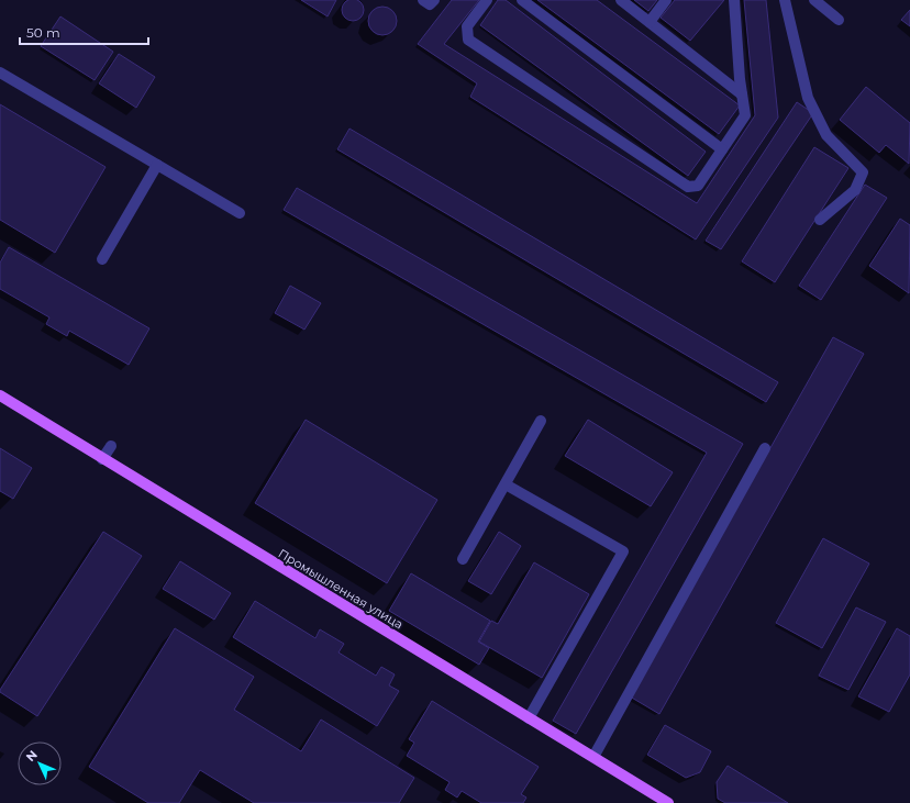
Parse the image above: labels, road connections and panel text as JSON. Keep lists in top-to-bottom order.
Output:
{
  "streets": {
    "main road": ["Промышленная улица"]
  },
  "scale_bar": "50 m",
  "north": "top left"
}
